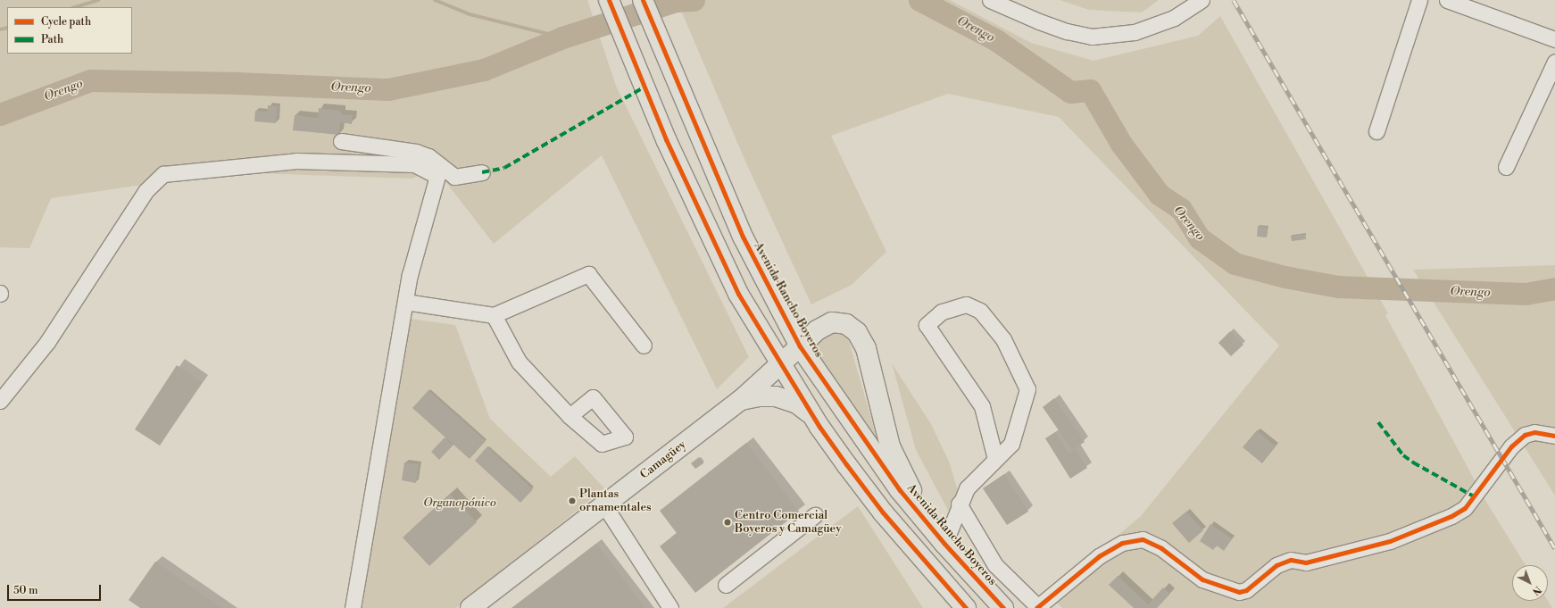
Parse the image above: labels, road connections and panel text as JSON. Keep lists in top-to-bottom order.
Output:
{
  "streets": {
    "main road": ["Avenida Rancho Boyeros", "Camagüey"]
  },
  "crossings": [
    ["Avenida Rancho Boyeros", "Camagüey"]
  ],
  "water": ["Orengo"],
  "parks": ["Organopónico"],
  "places": ["Plantas ornamentales", "Centro Comercial Boyeros y Camagüey"],
  "legend": ["Cycle path", "Path"],
  "scale_bar": "50 m",
  "north": "bottom right"
}
